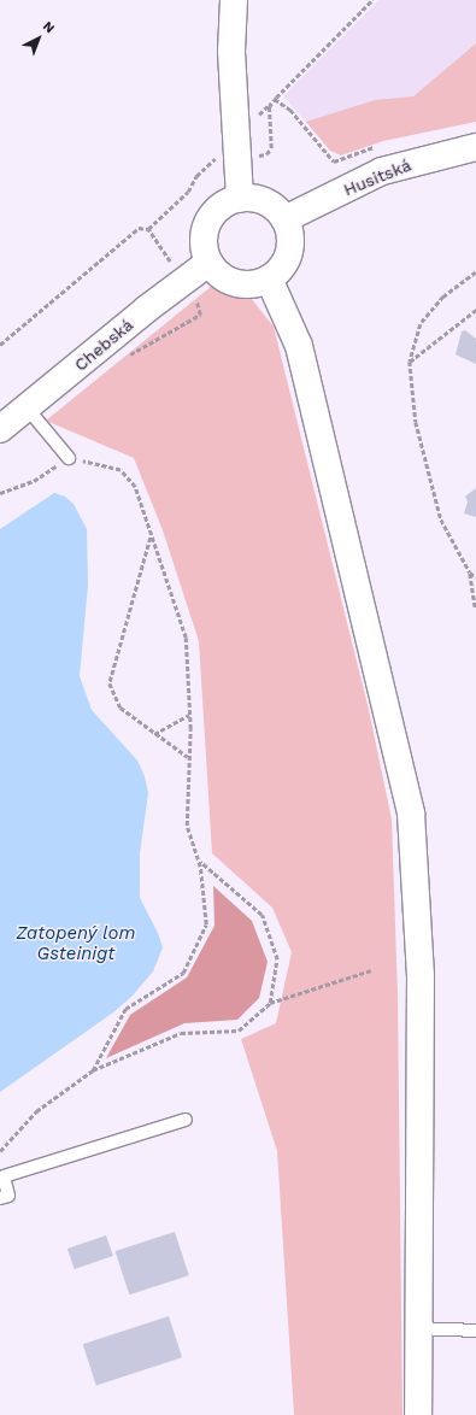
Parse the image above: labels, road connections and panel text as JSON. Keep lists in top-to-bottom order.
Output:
{
  "streets": {
    "main road": ["Husitská", "Chebská"]
  },
  "crossings": [
    ["Husitská", "Chebská"]
  ],
  "water": ["Zatopený lom Gsteinigt"],
  "north": "top right"
}
